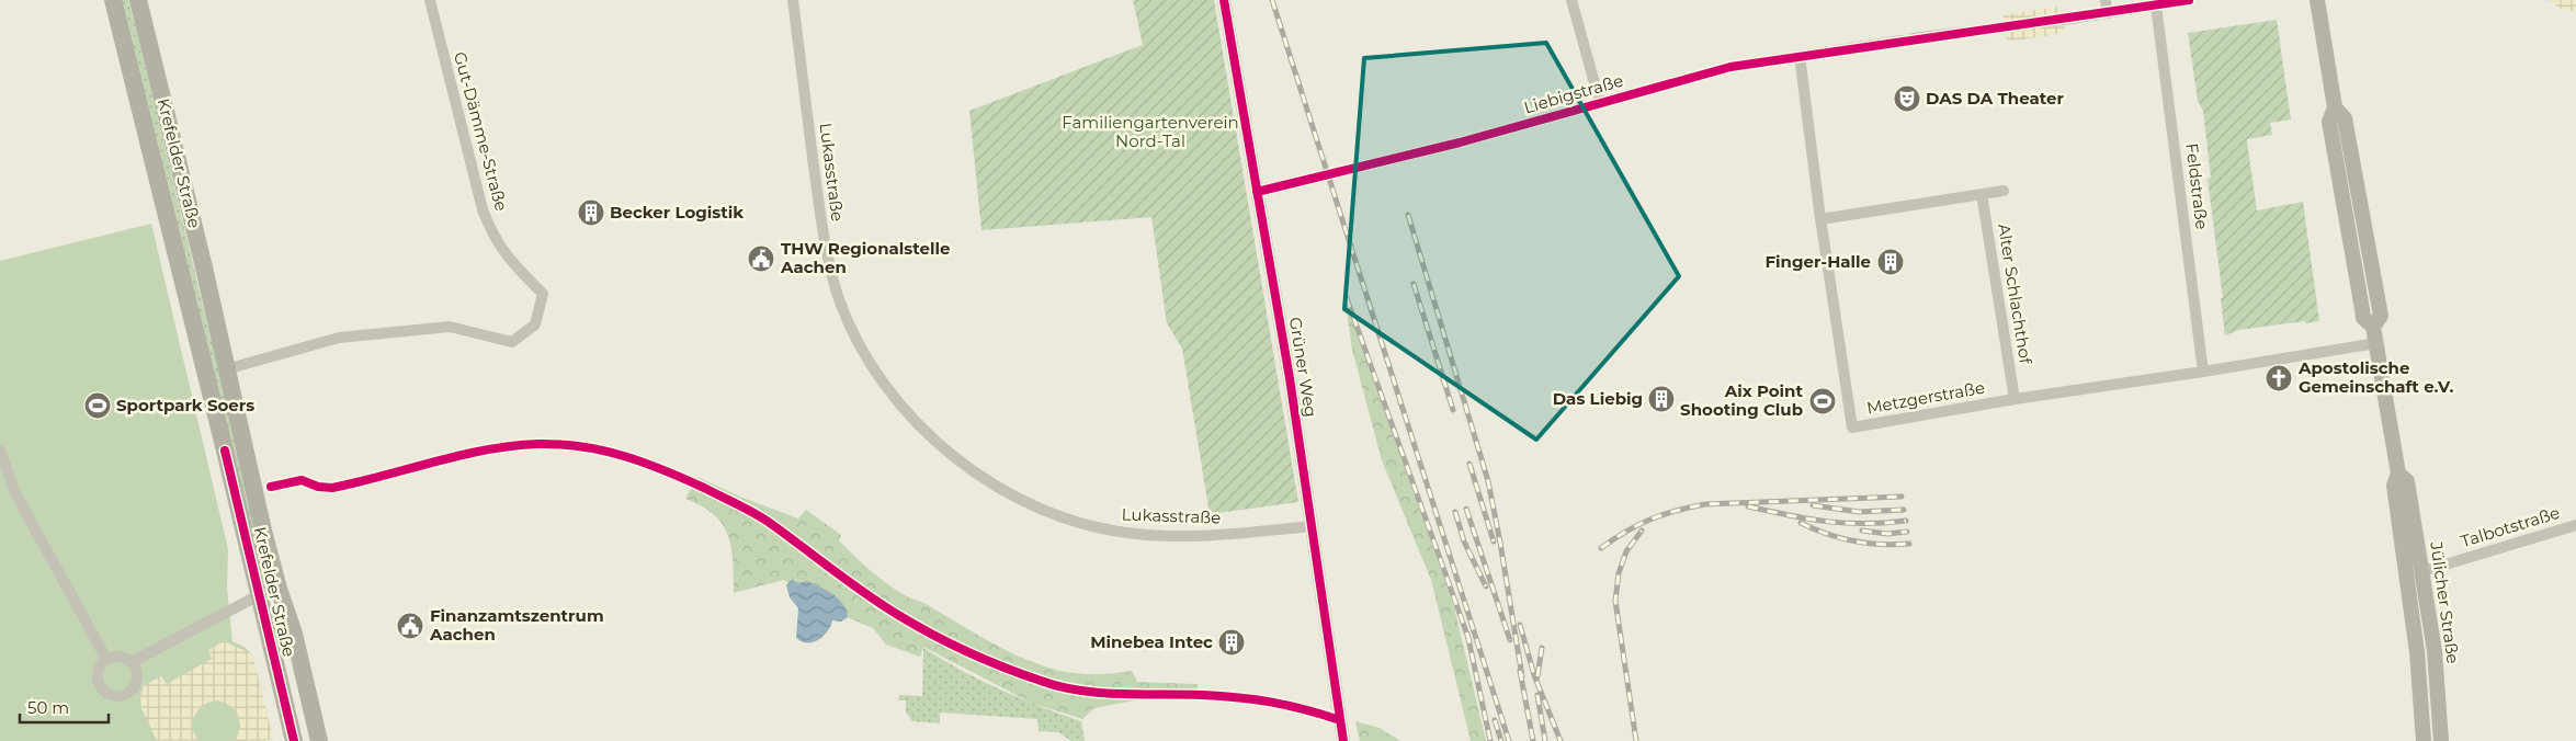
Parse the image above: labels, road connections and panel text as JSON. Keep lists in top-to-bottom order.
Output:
{
  "streets": {
    "main road": ["Krefelder Straße", "Jülicher Straße"],
    "street": [
      "Liebigstraße",
      "Gut-Dämme-Straße",
      "Lukasstraße",
      "Feldstraße",
      "Alter Schlachthof",
      "Grüner Weg",
      "Metzgerstraße",
      "Talbotstraße"
    ]
  },
  "crossings": [
    ["Liebigstraße", "Feldstraße"],
    ["Liebigstraße", "Grüner Weg"],
    ["Liebigstraße", "Metzgerstraße"],
    ["Gut-Dämme-Straße", "Krefelder Straße"],
    ["Lukasstraße", "Grüner Weg"],
    ["Feldstraße", "Metzgerstraße"],
    ["Alter Schlachthof", "Metzgerstraße"],
    ["Metzgerstraße", "Jülicher Straße"],
    ["Talbotstraße", "Jülicher Straße"]
  ],
  "parks": ["Familiengartenverein Nord-Tal"],
  "places": {
    "theatre": ["DAS DA Theater"],
    "building": [
      "Becker Logistik",
      "Finger-Halle",
      "Das Liebig",
      "Minebea Intec"
    ],
    "public building": ["THW Regionalstelle Aachen", "Finanzamtszentrum Aachen"],
    "church": ["Apostolische Gemeinschaft e.V."],
    "sports": ["Aix Point Shooting Club", "Sportpark Soers"]
  },
  "scale_bar": "50 m"
}
